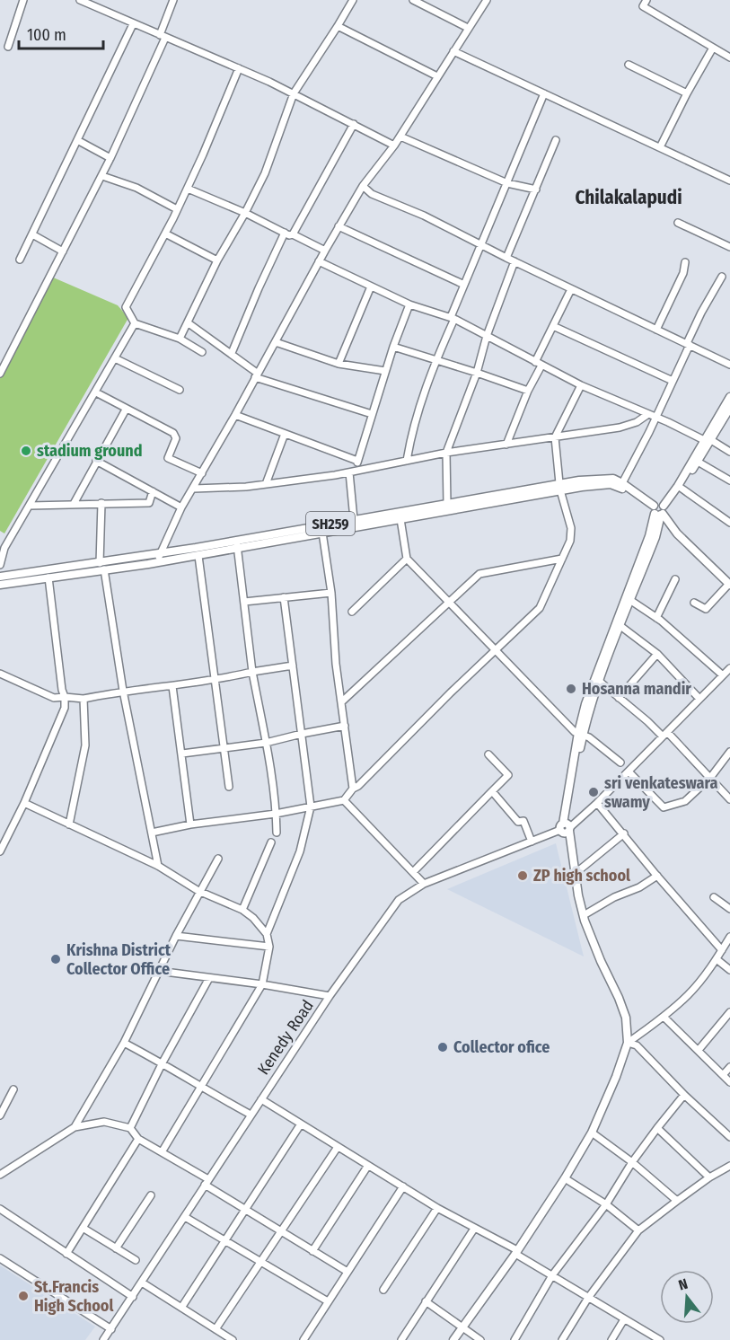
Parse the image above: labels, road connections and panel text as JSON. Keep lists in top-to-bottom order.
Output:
{
  "streets": {
    "main road": ["SH259"],
    "street": ["Kenedy Road"]
  },
  "districts": ["Chilakalapudi"],
  "places": [
    "stadium ground",
    "Hosanna mandir",
    "sri venkateswara swamy",
    "ZP high school",
    "Krishna District Collector Office",
    "Collector ofice",
    "St.Francis High School"
  ],
  "scale_bar": "100 m",
  "north": "top"
}
